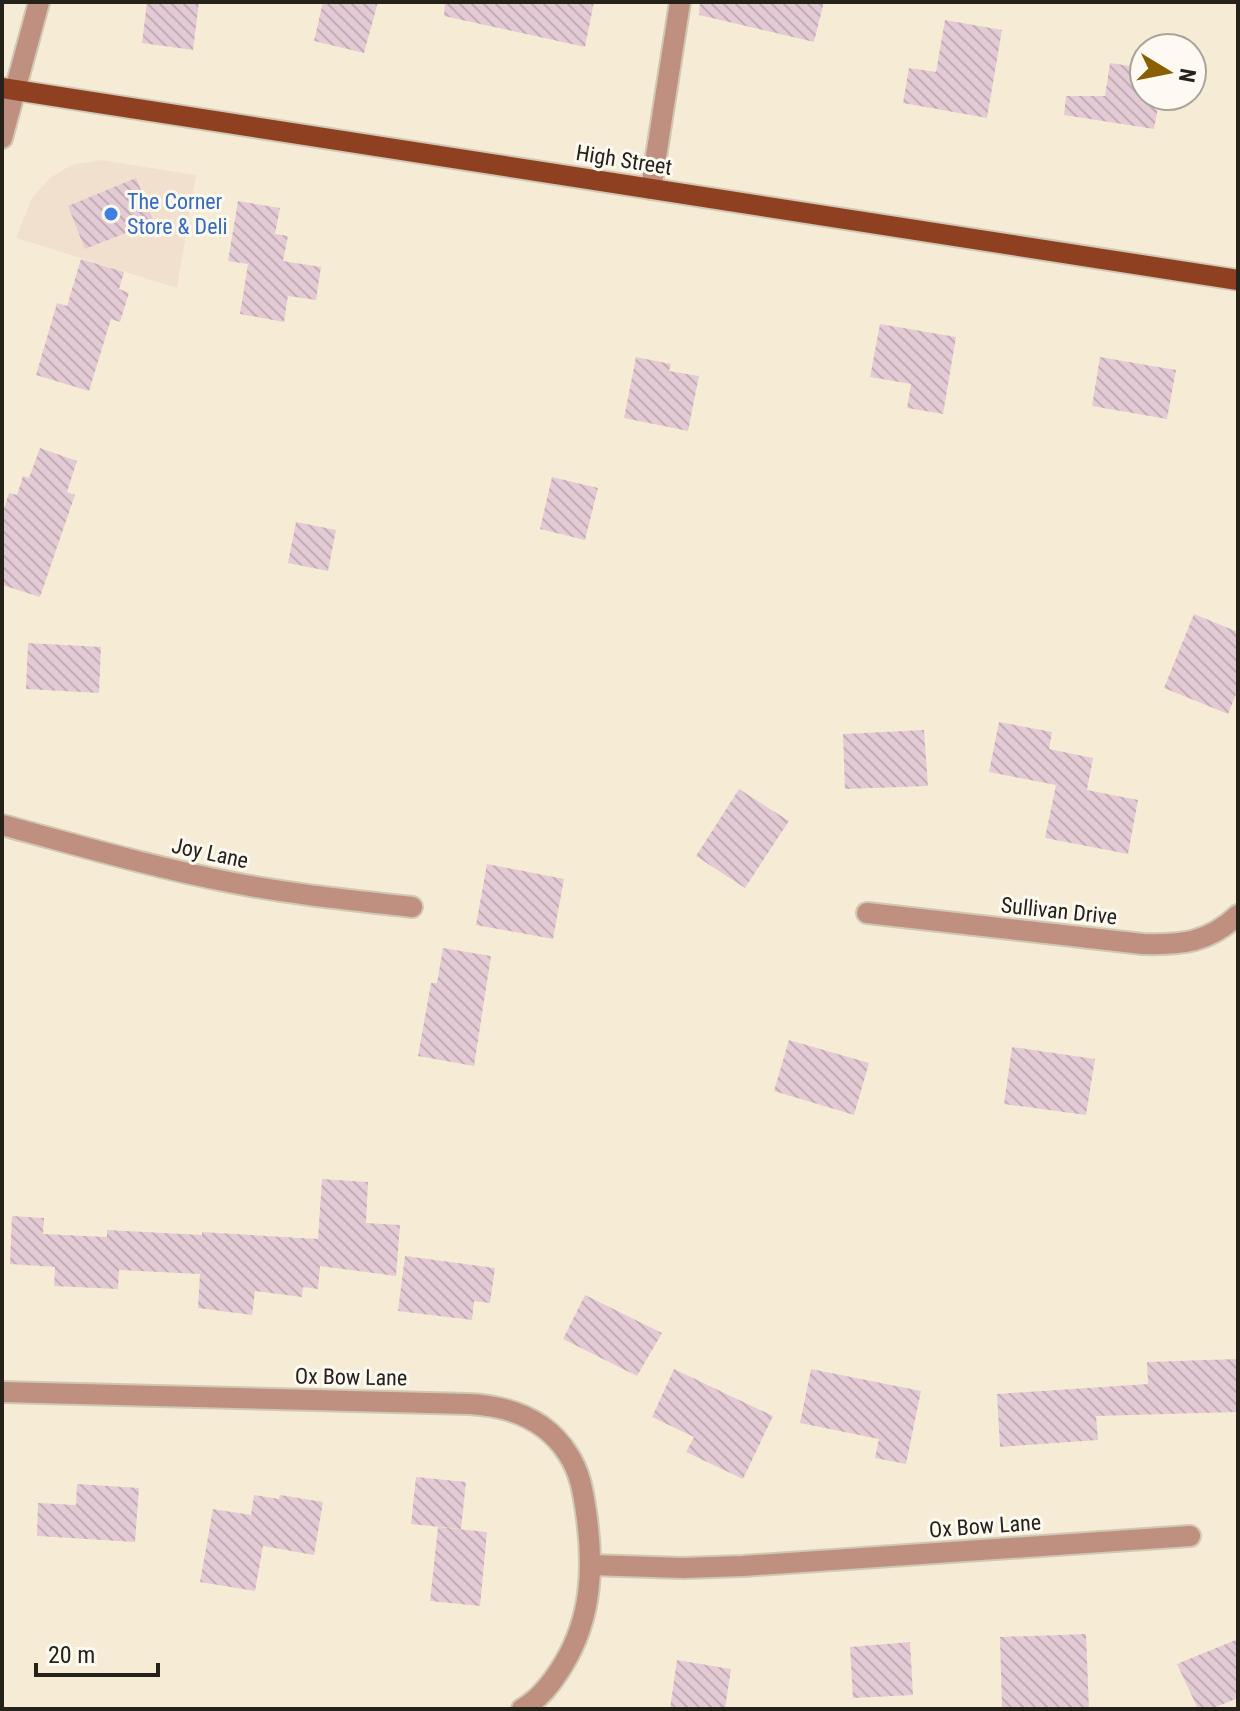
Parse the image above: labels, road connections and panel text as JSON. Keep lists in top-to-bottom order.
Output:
{
  "streets": {
    "main road": ["High Street"],
    "street": ["Joy Lane", "Sullivan Drive", "Ox Bow Lane"]
  },
  "places": ["The Corner Store & Deli"],
  "scale_bar": "20 m",
  "north": "right"
}
